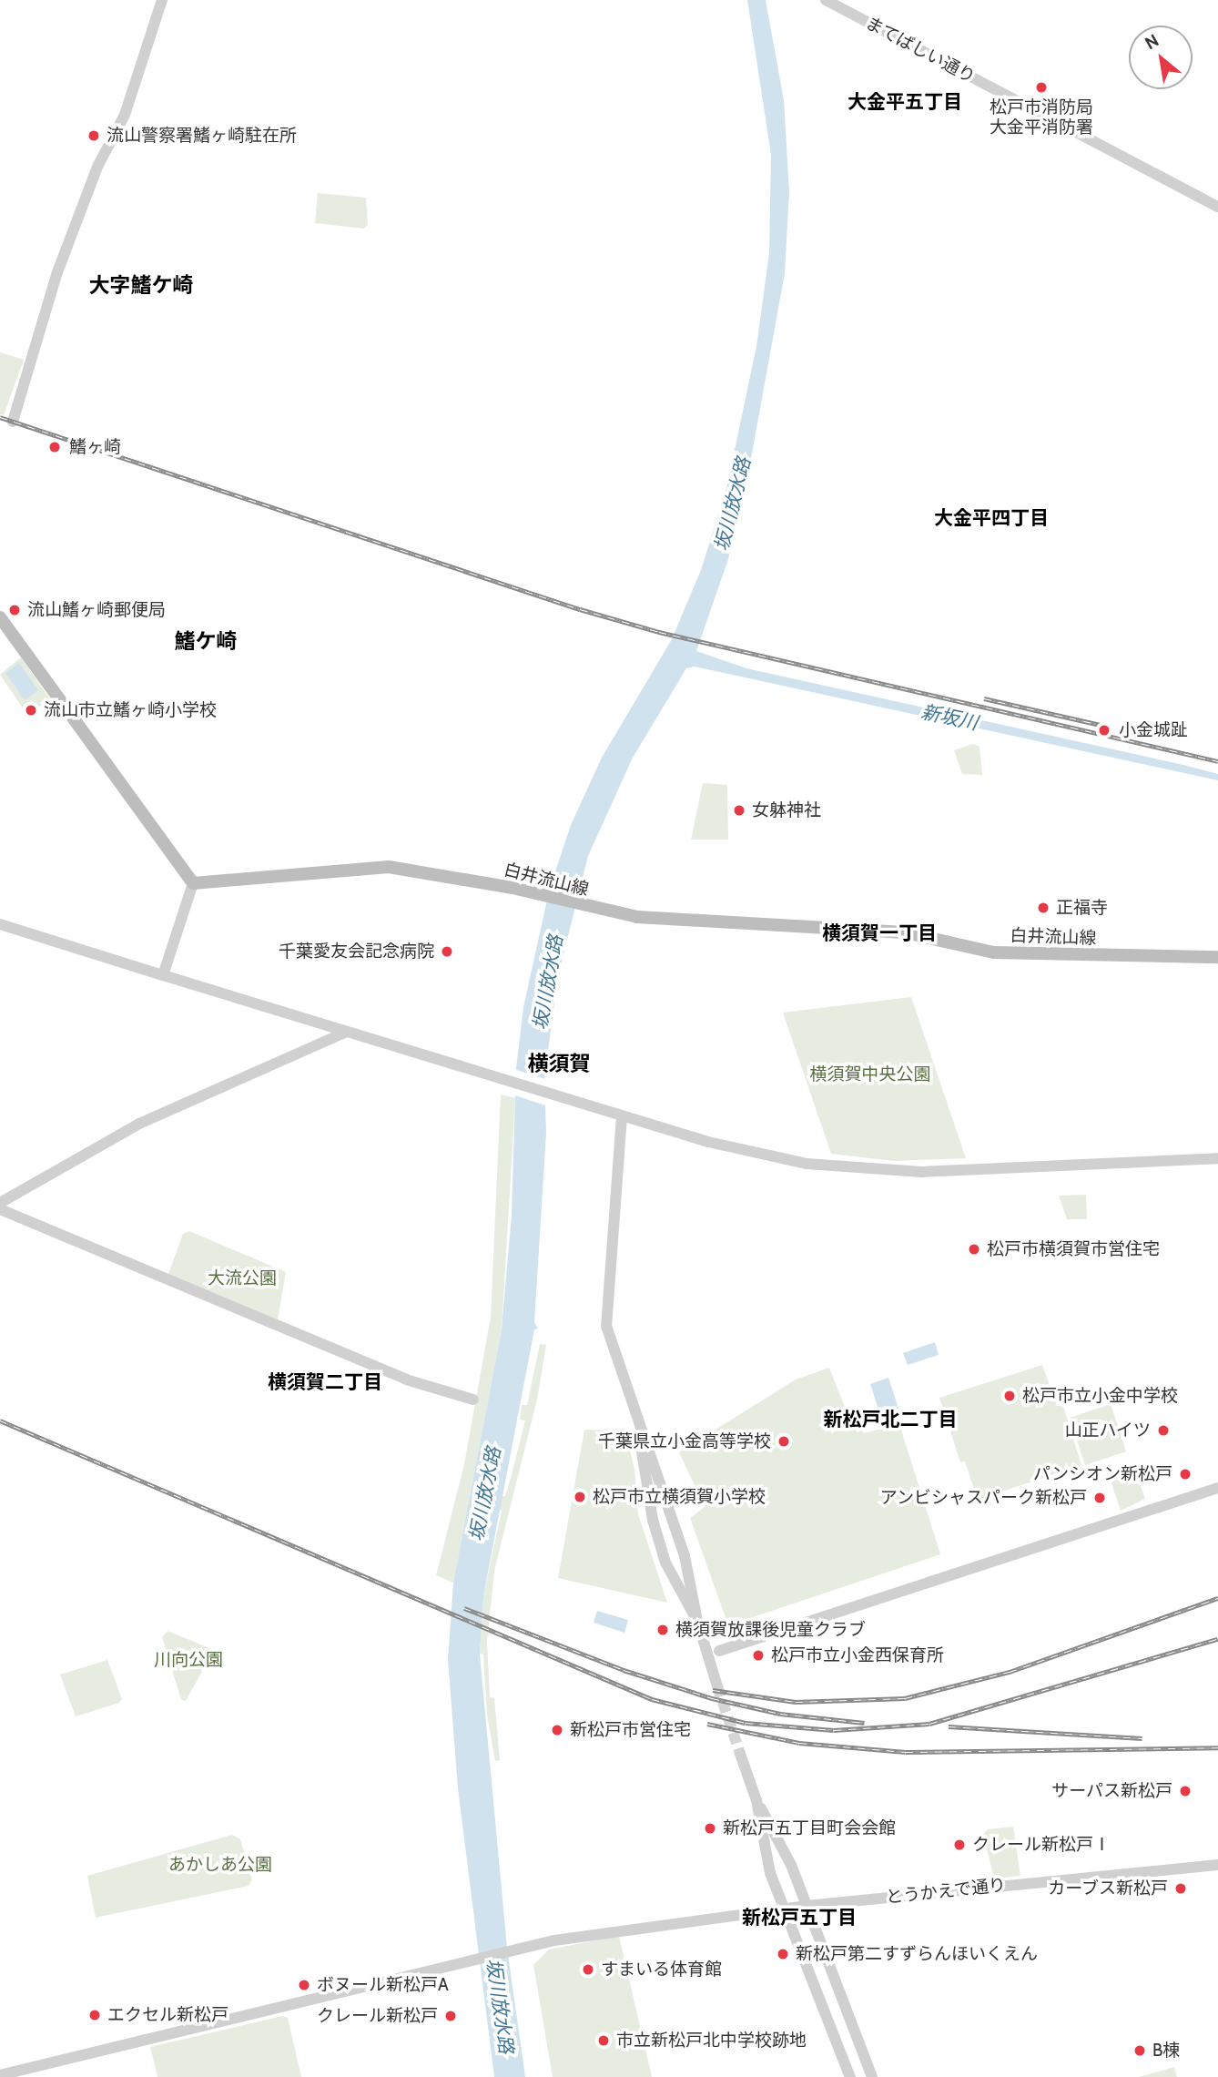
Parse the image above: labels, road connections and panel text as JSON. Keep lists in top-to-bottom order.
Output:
{
  "streets": {
    "main road": ["白井流山線"],
    "street": ["まてばしい通り", "とうかえで通り"]
  },
  "districts": [
    "大金平五丁目",
    "大字鰭ケ崎",
    "大金平四丁目",
    "鰭ケ崎",
    "横須賀一丁目",
    "横須賀",
    "横須賀二丁目",
    "新松戸北二丁目",
    "新松戸五丁目"
  ],
  "water": ["坂川放水路", "新坂川"],
  "parks": [
    "横須賀中央公園",
    "大流公園",
    "川向公園",
    "あかしあ公園"
  ],
  "places": [
    "松戸市消防局 大金平消防署",
    "流山警察署鰭ヶ崎駐在所",
    "鰭ヶ崎",
    "流山鰭ヶ崎郵便局",
    "流山市立鰭ヶ崎小学校",
    "小金城趾",
    "女躰神社",
    "正福寺",
    "千葉愛友会記念病院",
    "松戸市横須賀市営住宅",
    "松戸市立小金中学校",
    "山正ハイツ",
    "千葉県立小金高等学校",
    "パンシオン新松戸",
    "松戸市立横須賀小学校",
    "アンビシャスパーク新松戸",
    "横須賀放課後児童クラブ",
    "松戸市立小金西保育所",
    "新松戸市営住宅",
    "サーパス新松戸",
    "新松戸五丁目町会会館",
    "クレール新松戸Ⅰ",
    "カーブス新松戸",
    "新松戸第二すずらんほいくえん",
    "すまいる体育館",
    "ボヌール新松戸A",
    "エクセル新松戸",
    "クレール新松戸",
    "市立新松戸北中学校跡地",
    "B棟"
  ],
  "north": "top left"
}
